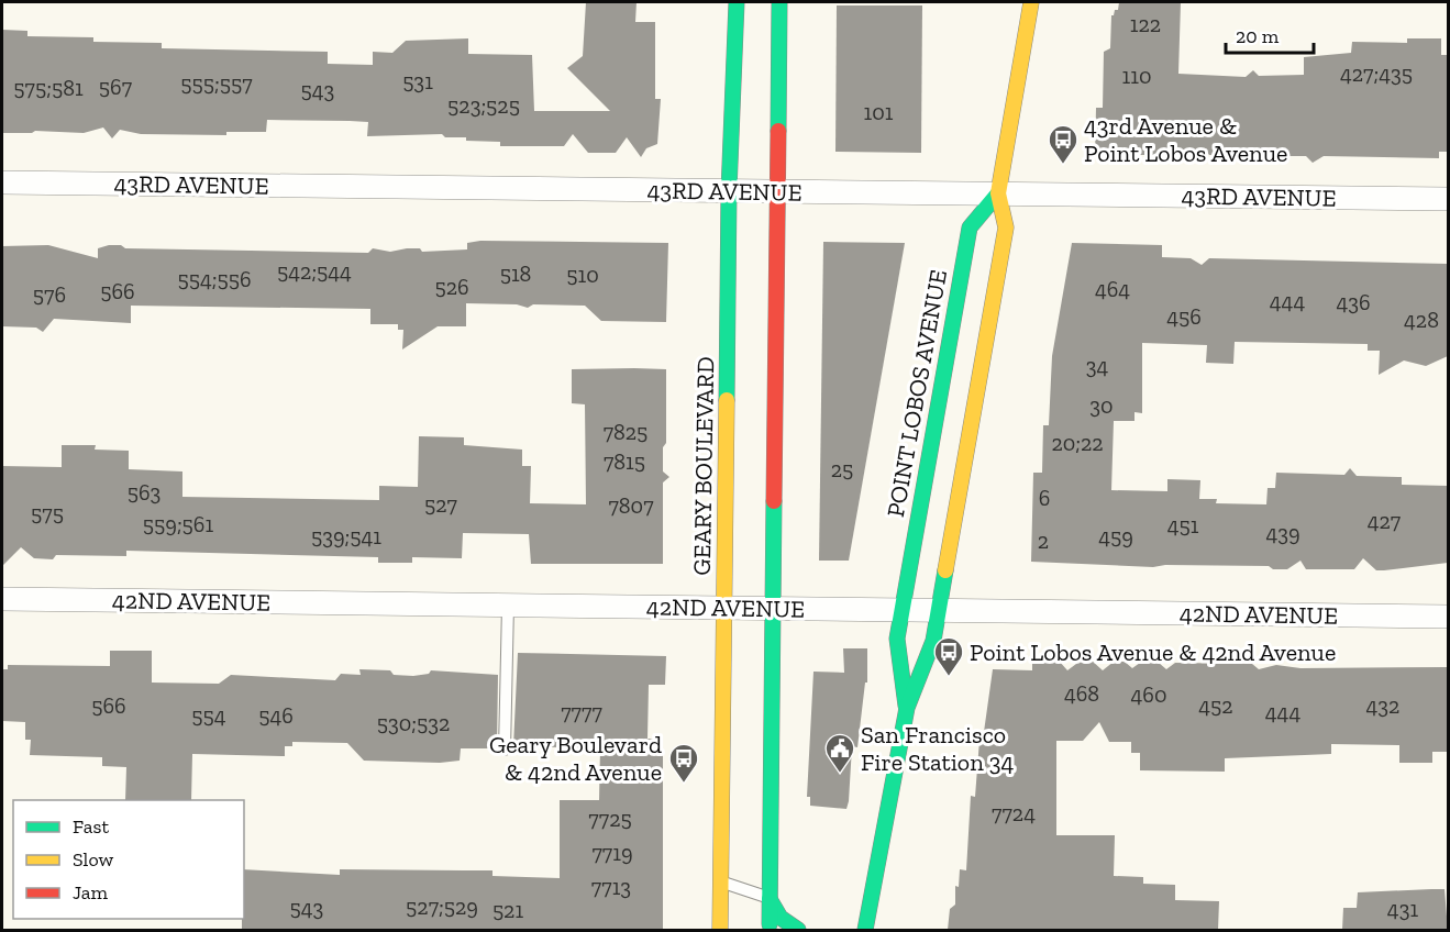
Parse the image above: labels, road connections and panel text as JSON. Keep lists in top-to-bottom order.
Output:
{
  "streets": {
    "street": [
      "43RD AVENUE",
      "POINT LOBOS AVENUE",
      "GEARY BOULEVARD",
      "42ND AVENUE"
    ]
  },
  "crossings": [
    ["43RD AVENUE", "POINT LOBOS AVENUE"],
    ["43RD AVENUE", "GEARY BOULEVARD"],
    ["POINT LOBOS AVENUE", "42ND AVENUE"],
    ["GEARY BOULEVARD", "42ND AVENUE"]
  ],
  "places": {
    "bus stop": ["43rd Avenue & Point Lobos Avenue", "Point Lobos Avenue & 42nd Avenue", "Geary Boulevard & 42nd Avenue"],
    "public building": ["San Francisco Fire Station 34"]
  },
  "house_numbers": [
    "122",
    "427;435",
    "110",
    "531",
    "555;557",
    "567",
    "575;581",
    "543",
    "523;525",
    "101",
    "542;544",
    "518",
    "510",
    "554;556",
    "526",
    "464",
    "566",
    "576",
    "444",
    "436",
    "456",
    "428",
    "34",
    "30",
    "7825",
    "20;22",
    "7815",
    "25",
    "563",
    "6",
    "527",
    "7807",
    "575",
    "427",
    "559;561",
    "451",
    "439",
    "539;541",
    "459",
    "2",
    "468",
    "460",
    "566",
    "452",
    "432",
    "7777",
    "444",
    "554",
    "546",
    "530;532",
    "7724",
    "7725",
    "7719",
    "7713",
    "527;529",
    "543",
    "431",
    "521"
  ],
  "legend": ["Fast", "Slow", "Jam"],
  "scale_bar": "20 m"
}
